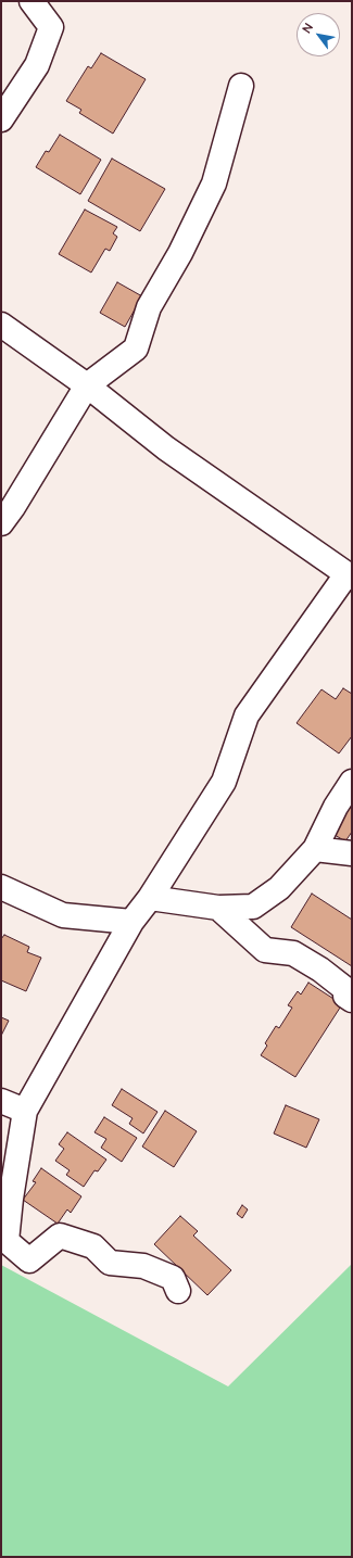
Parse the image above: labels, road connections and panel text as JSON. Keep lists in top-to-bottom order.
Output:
{
  "north": "top left"
}
